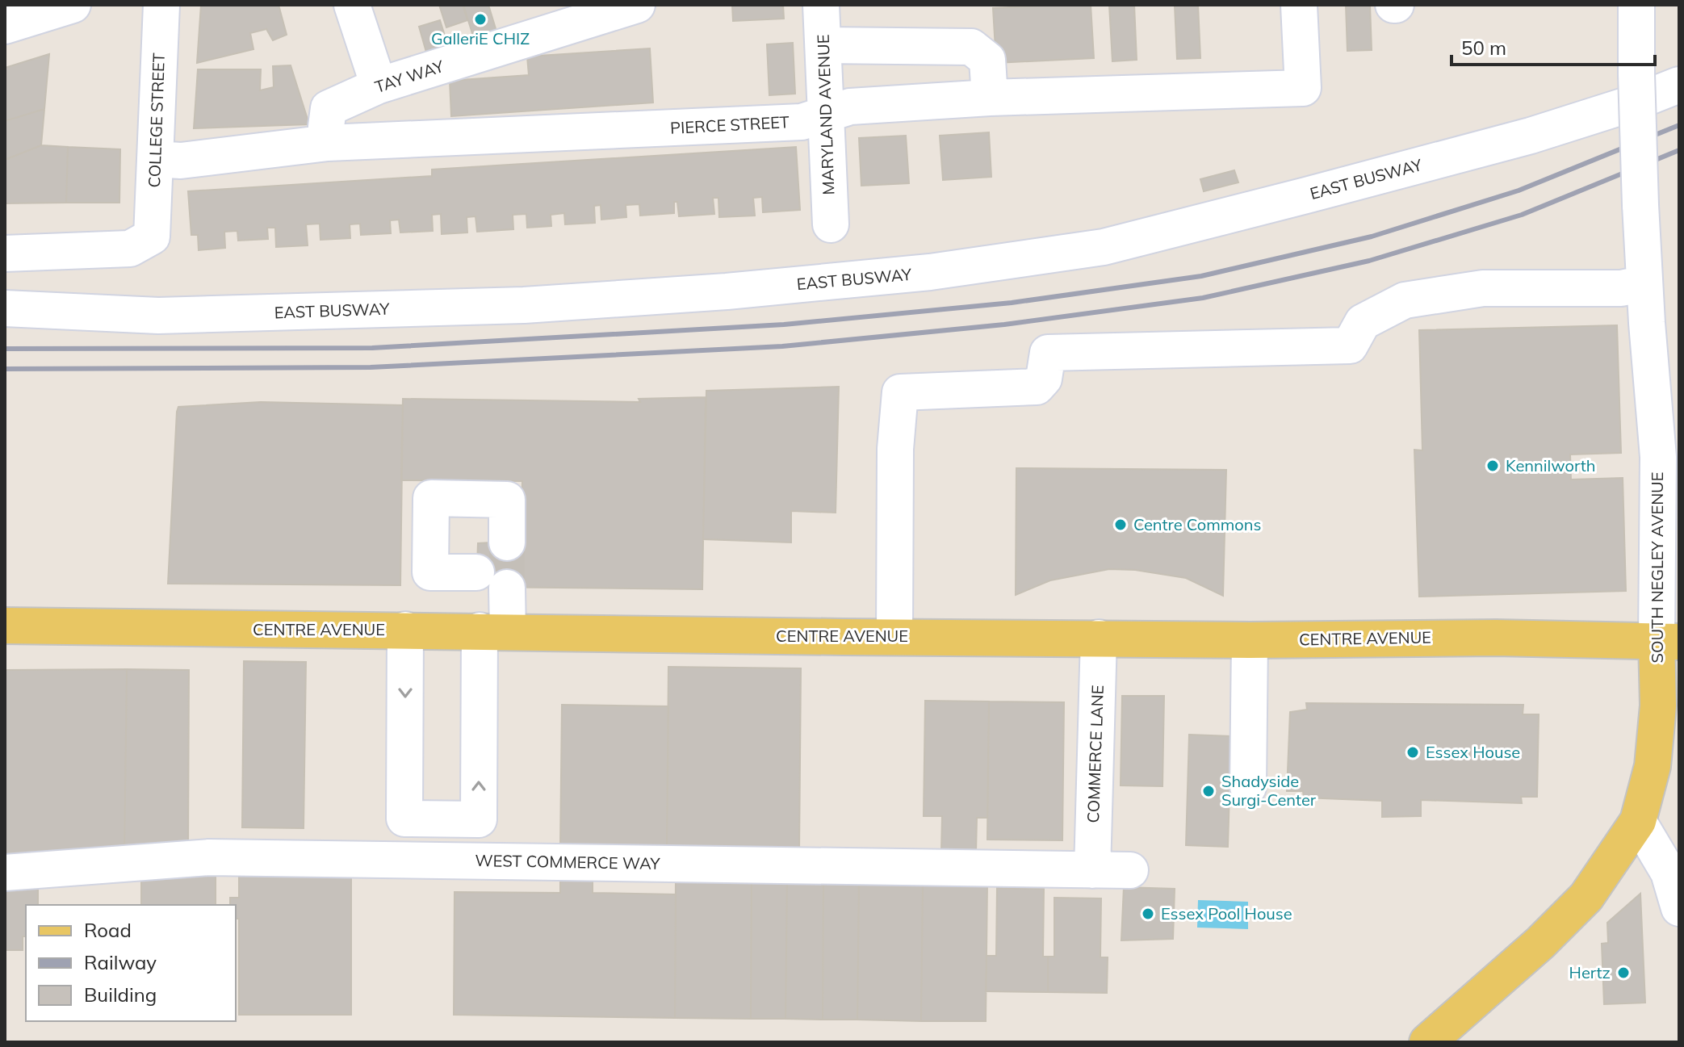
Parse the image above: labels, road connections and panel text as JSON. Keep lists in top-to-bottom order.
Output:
{
  "streets": {
    "main road": ["SOUTH NEGLEY AVENUE", "CENTRE AVENUE"],
    "street": [
      "TAY WAY",
      "MARYLAND AVENUE",
      "COLLEGE STREET",
      "PIERCE STREET",
      "EAST BUSWAY",
      "COMMERCE LANE",
      "WEST COMMERCE WAY"
    ]
  },
  "crossings": [
    ["TAY WAY", "PIERCE STREET"],
    ["MARYLAND AVENUE", "PIERCE STREET"],
    ["COLLEGE STREET", "PIERCE STREET"],
    ["SOUTH NEGLEY AVENUE", "CENTRE AVENUE"],
    ["CENTRE AVENUE", "COMMERCE LANE"],
    ["COMMERCE LANE", "WEST COMMERCE WAY"]
  ],
  "places": [
    "GalleriE CHIZ",
    "Kennilworth",
    "Centre Commons",
    "Essex House",
    "Shadyside Surgi-Center",
    "Essex Pool House",
    "Hertz"
  ],
  "legend": ["Road", "Railway", "Building"],
  "scale_bar": "50 m"
}
